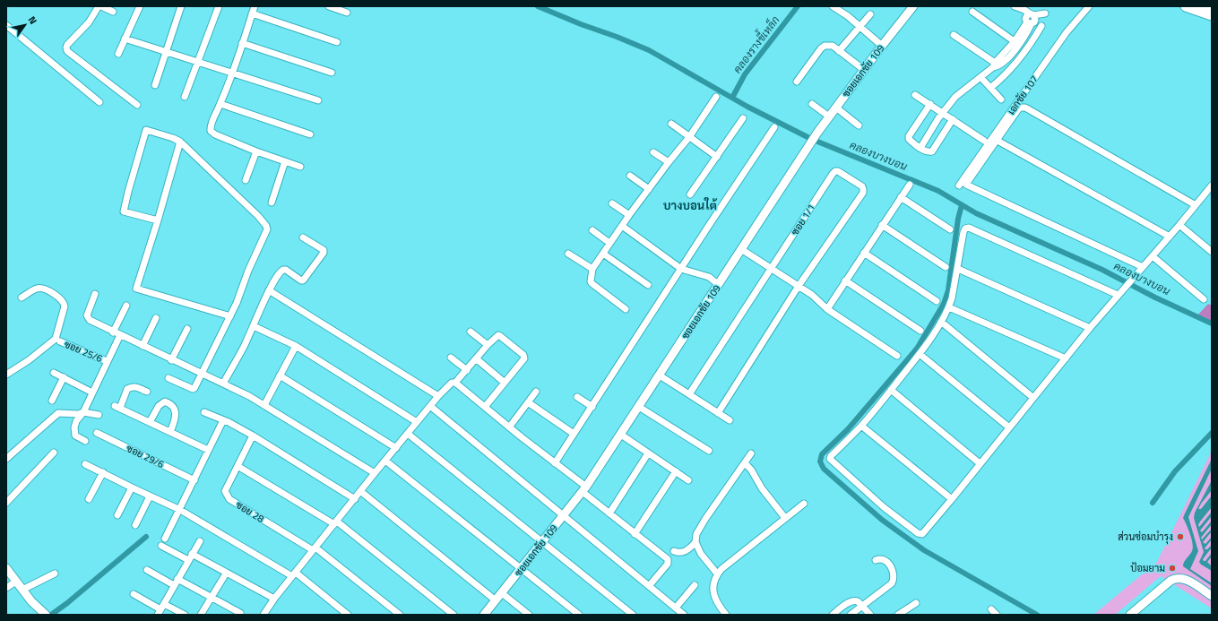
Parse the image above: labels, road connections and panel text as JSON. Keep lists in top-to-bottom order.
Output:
{
  "streets": {
    "street": [
      "ซอยเอกชัย 109",
      "เอกชัย 107",
      "ซอย 1/1",
      "ซอย 25/6",
      "ซอย 29/6",
      "ซอย 28"
    ]
  },
  "districts": ["บางบอนใต้"],
  "water": ["คลองรางขี้เหล็ก", "คลองบางบอน"],
  "places": ["ส่วนซ่อมบำรุง", "ป้อมยาม"],
  "north": "top right"
}
